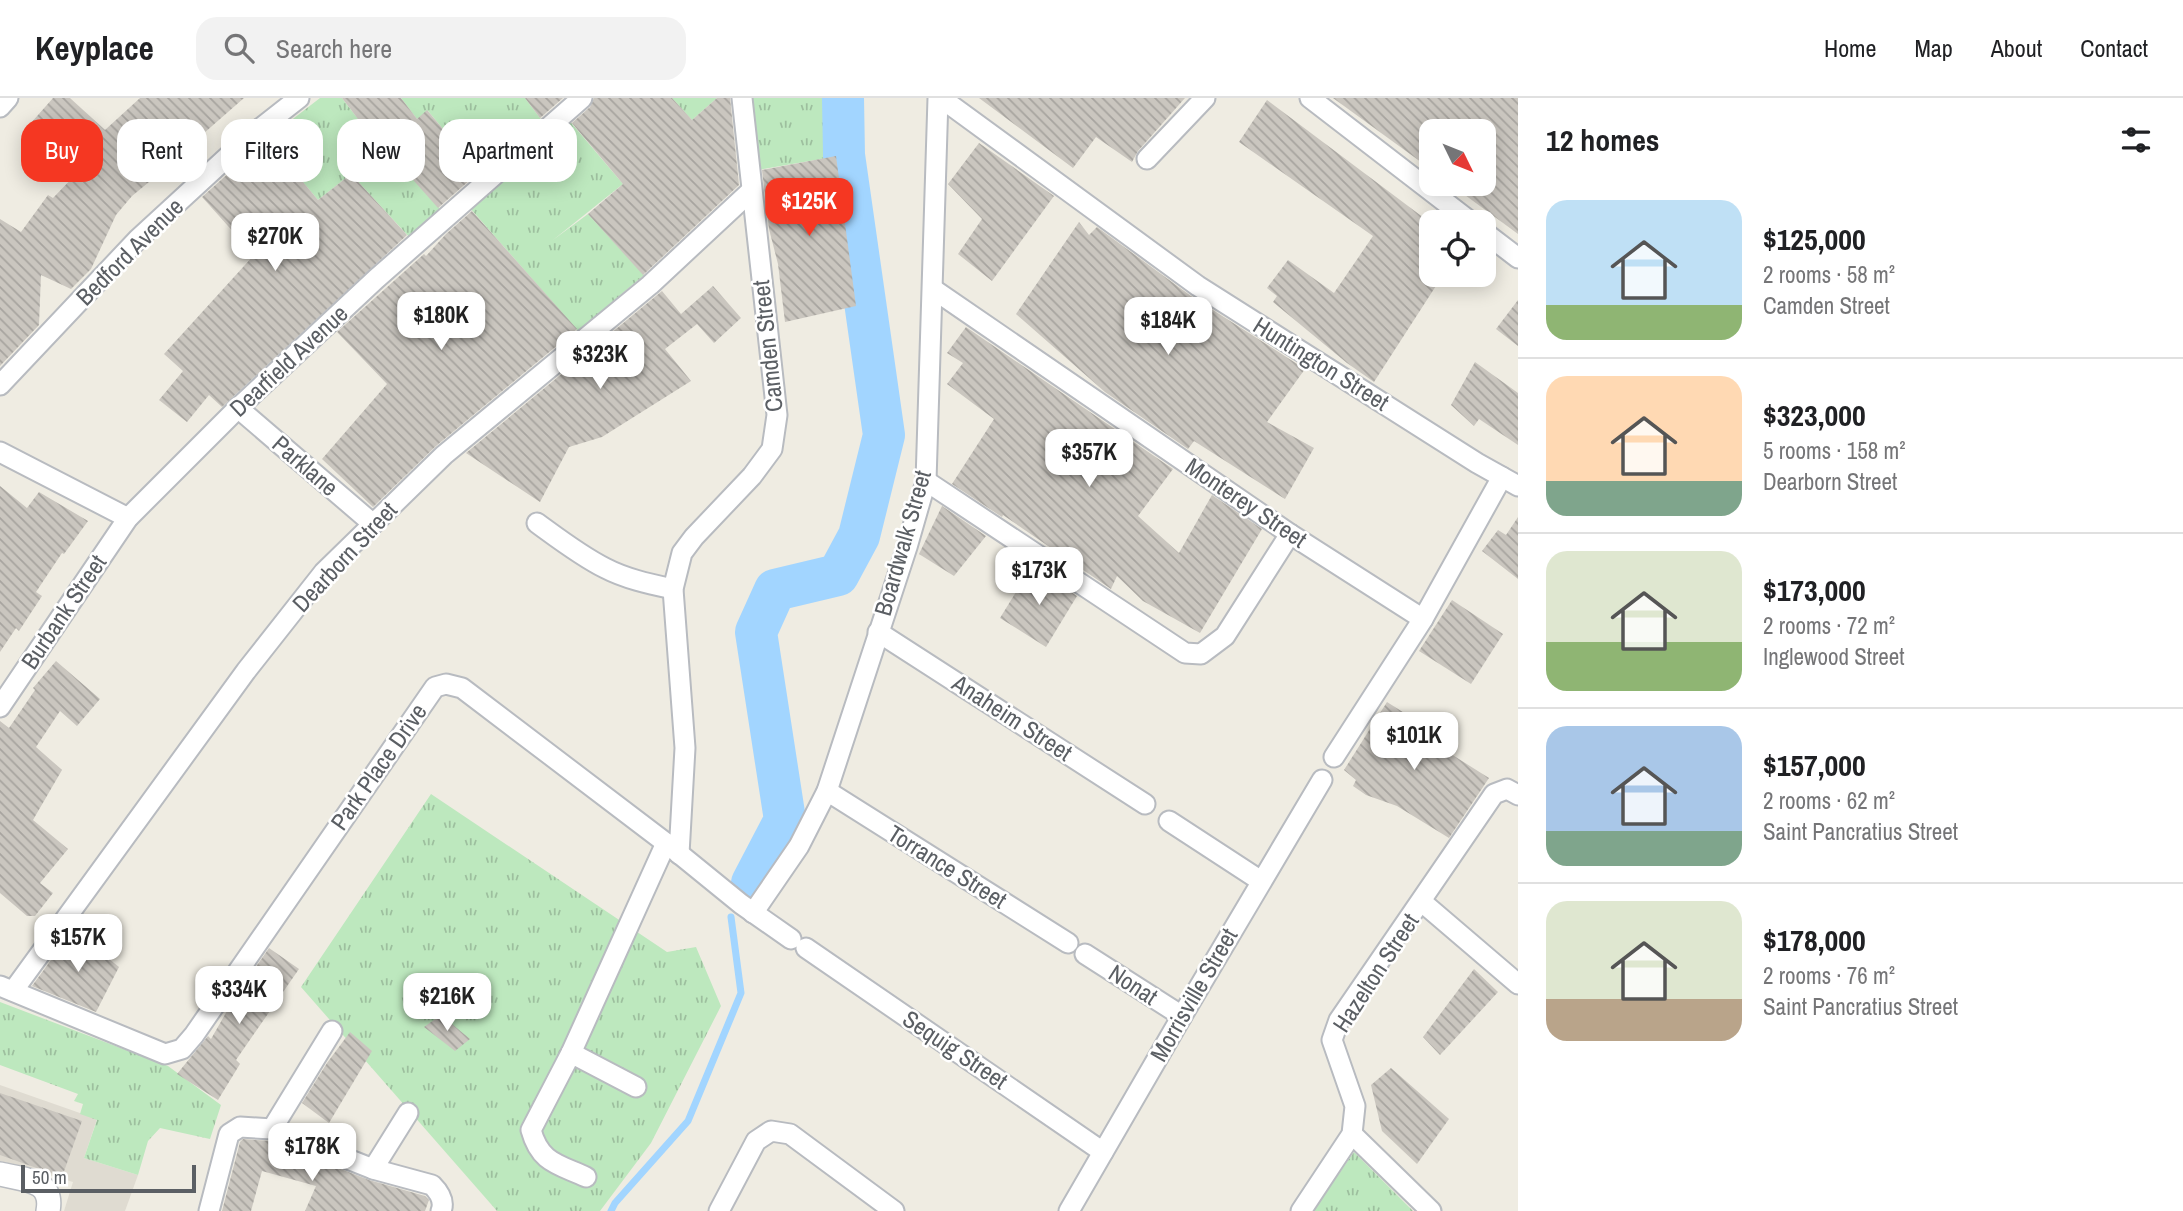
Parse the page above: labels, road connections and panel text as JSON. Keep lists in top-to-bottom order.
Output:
{
  "streets": {
    "street": [
      "Bedford Avenue",
      "Camden Street",
      "Dearfield Avenue",
      "Huntington Street",
      "Parklane",
      "Monterey Street",
      "Boardwalk Street",
      "Dearborn Street",
      "Burbank Street",
      "Anaheim Street",
      "Park Place Drive",
      "Torrance Street",
      "Hazelton Street",
      "Nonat",
      "Morrisville Street",
      "Sequig Street"
    ]
  },
  "crossings": [
    ["Camden Street", "Dearborn Street"],
    ["Camden Street", "Park Place Drive"],
    ["Dearfield Avenue", "Parklane"],
    ["Dearfield Avenue", "Burbank Street"],
    ["Huntington Street", "Boardwalk Street"],
    ["Parklane", "Dearborn Street"],
    ["Monterey Street", "Boardwalk Street"],
    ["Boardwalk Street", "Anaheim Street"],
    ["Boardwalk Street", "Park Place Drive"],
    ["Boardwalk Street", "Torrance Street"],
    ["Boardwalk Street", "Sequig Street"],
    ["Dearborn Street", "Park Place Drive"],
    ["Park Place Drive", "Sequig Street"],
    ["Nonat", "Morrisville Street"],
    ["Morrisville Street", "Sequig Street"]
  ],
  "scale_bar": "50 m",
  "north": "bottom right",
  "page": {
    "header": "Keyplace",
    "search": "Search here",
    "nav": [
      "Home",
      "Map",
      "About",
      "Contact"
    ],
    "heading": "12 homes",
    "chip": [
      "Buy",
      "Rent",
      "Filters",
      "New",
      "Apartment"
    ],
    "price": [
      "$125K",
      "$270K",
      "$180K",
      "$184K",
      "$323K",
      "$357K",
      "$173K",
      "$101K",
      "$157K",
      "$334K",
      "$216K",
      "$178K"
    ],
    "list": [
      {
        "name": "$125,000",
        "note": "2 rooms · 58 m² · Camden Street"
      },
      {
        "name": "$323,000",
        "note": "5 rooms · 158 m² · Dearborn Street"
      },
      {
        "name": "$173,000",
        "note": "2 rooms · 72 m² · Inglewood Street"
      },
      {
        "name": "$157,000",
        "note": "2 rooms · 62 m² · Saint Pancratius Street"
      },
      {
        "name": "$178,000",
        "note": "2 rooms · 76 m² · Saint Pancratius Street"
      }
    ],
    "scale": "50 m"
  }
}
